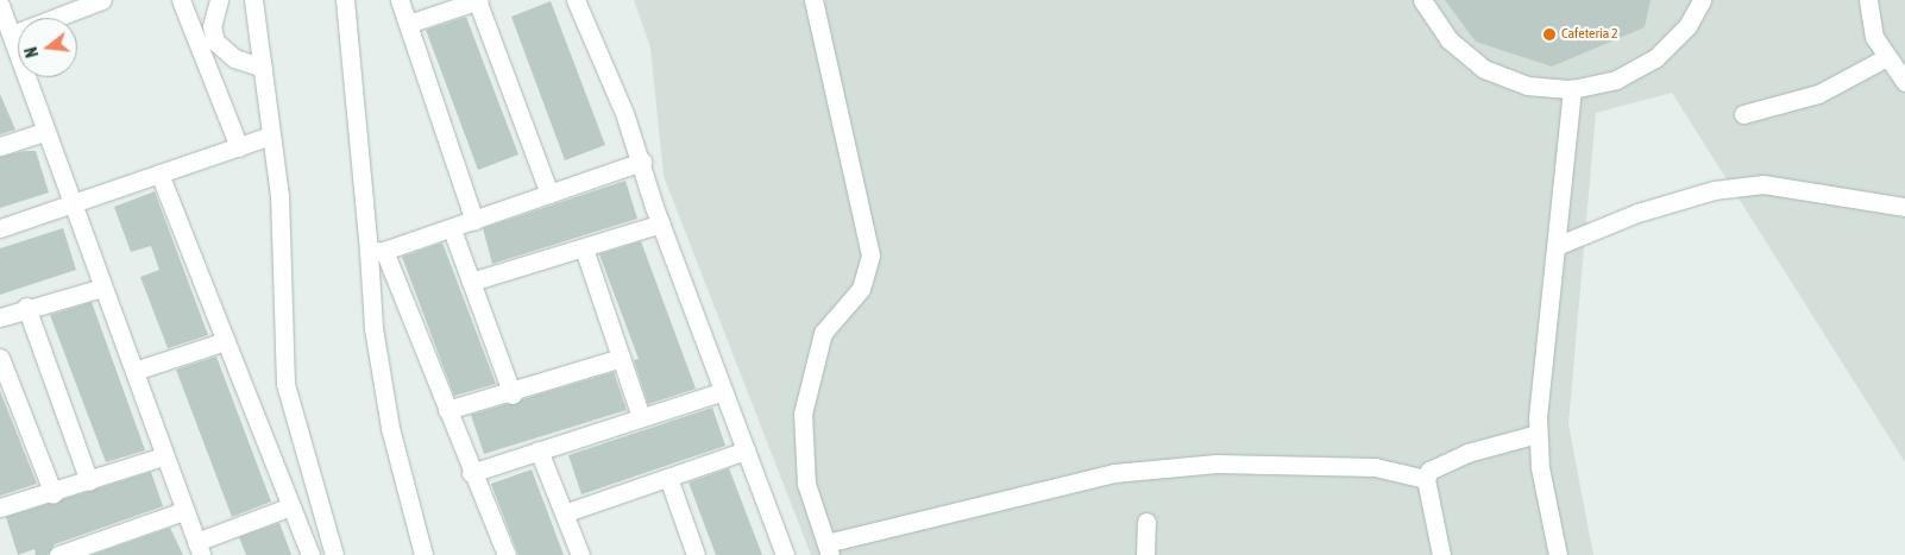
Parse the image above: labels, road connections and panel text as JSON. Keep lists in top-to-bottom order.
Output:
{
  "places": ["Cafeteria 2"],
  "north": "left"
}
